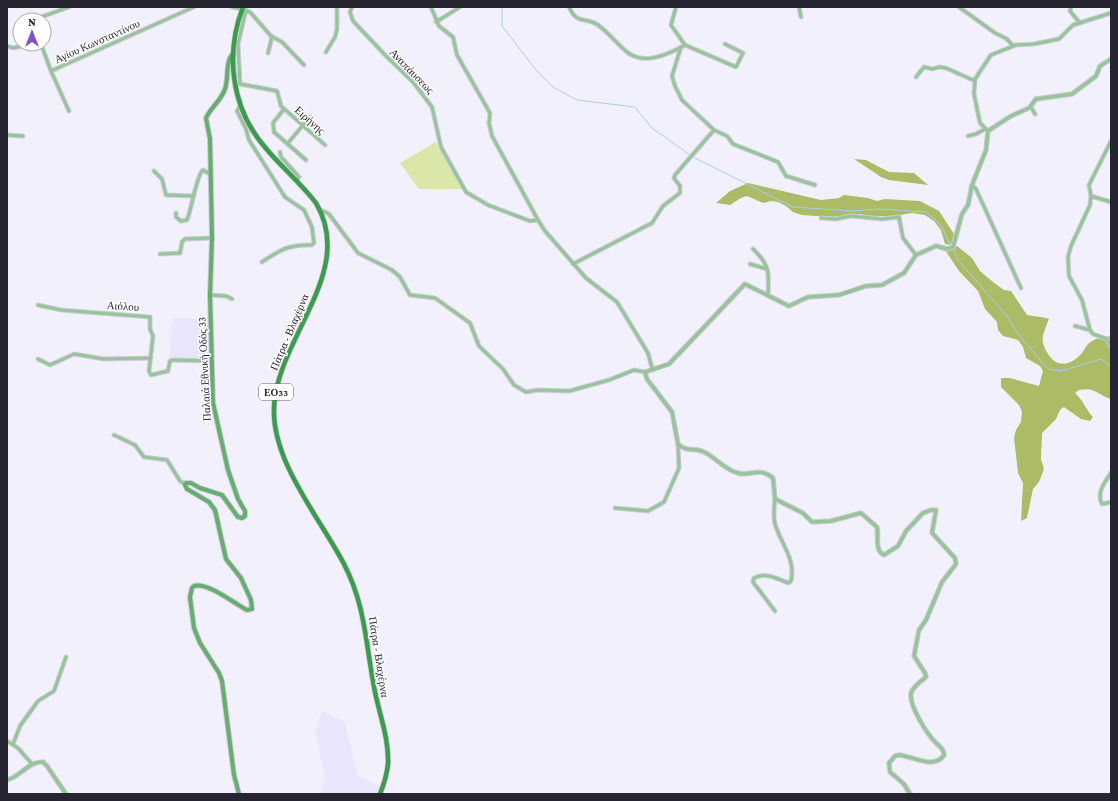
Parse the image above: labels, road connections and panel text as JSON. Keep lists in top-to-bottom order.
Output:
{
  "streets": {
    "main road": ["Πάτρα - Βλαχέρνα", "Παλαιά Εθνική Οδός 33", "ΕΟ33"],
    "street": [
      "Αγίου Κωνσταντίνου",
      "Αναπάυσεως",
      "Ειρήνης",
      "Αιόλου"
    ]
  },
  "crossings": [
    ["Αιόλου", "Παλαιά Εθνική Οδός 33"],
    ["Πάτρα - Βλαχέρνα", "Παλαιά Εθνική Οδός 33"]
  ],
  "north": "top"
}
